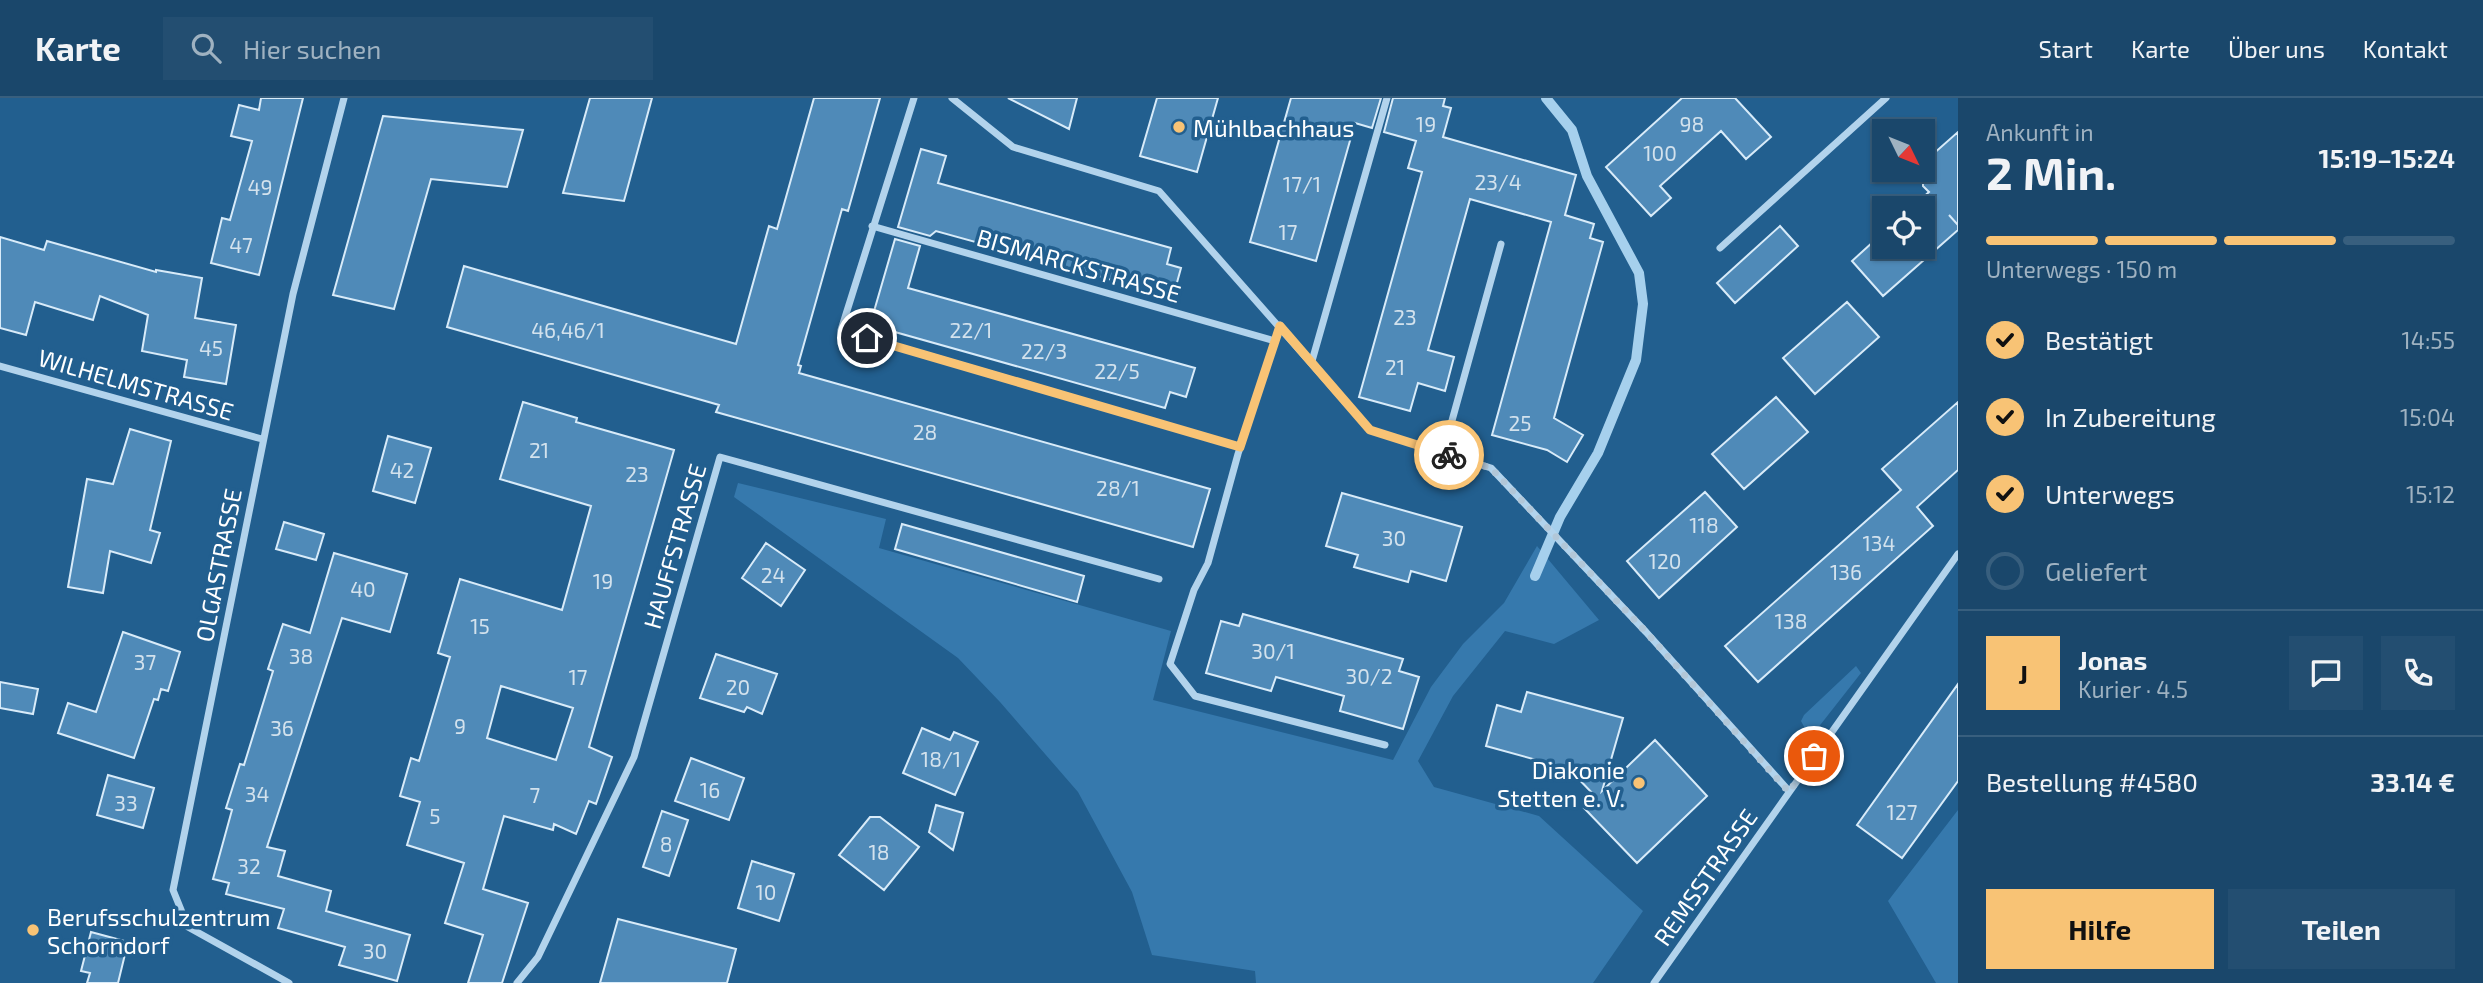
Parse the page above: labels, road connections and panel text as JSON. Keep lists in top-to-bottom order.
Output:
{
  "streets": {
    "street": [
      "BISMARCKSTRASSE",
      "WILHELMSTRASSE",
      "HAUFFSTRASSE",
      "OLGASTRASSE",
      "REMSSTRASSE"
    ]
  },
  "crossings": [
    ["WILHELMSTRASSE", "OLGASTRASSE"]
  ],
  "places": ["Mühlbachhaus", "Diakonie Stetten e. V.", "Berufsschulzentrum Schorndorf"],
  "house_numbers": [
    "19",
    "98",
    "100",
    "23/4",
    "17/1",
    "49",
    "17",
    "47",
    "23",
    "46,46/1",
    "22/1",
    "45",
    "22/3",
    "21",
    "22/5",
    "25",
    "28",
    "21",
    "42",
    "23",
    "28/1",
    "118",
    "30",
    "134",
    "120",
    "136",
    "24",
    "19",
    "40",
    "138",
    "15",
    "30/1",
    "38",
    "37",
    "30/2",
    "17",
    "20",
    "9",
    "36",
    "18/1",
    "16",
    "34",
    "7",
    "33",
    "127",
    "5",
    "8",
    "18",
    "32",
    "10",
    "30"
  ],
  "north": "bottom right",
  "page": {
    "header": "Karte",
    "search": "Hier suchen",
    "nav": [
      "Start",
      "Karte",
      "Über uns",
      "Kontakt"
    ],
    "heading": ["2 Min.", "Ankunft in", "15:19–15:24"],
    "panel": [
      "Jonas",
      "Kurier · 4.5",
      "Bestellung #4580",
      "33.14 €"
    ],
    "bar": "Unterwegs · 150 m",
    "list": [
      ["Bestätigt", "14:55"],
      ["In Zubereitung", "15:04"],
      ["Unterwegs", "15:12"],
      "Geliefert"
    ],
    "round": "J",
    "buttons": ["Hilfe", "Teilen"]
  }
}
